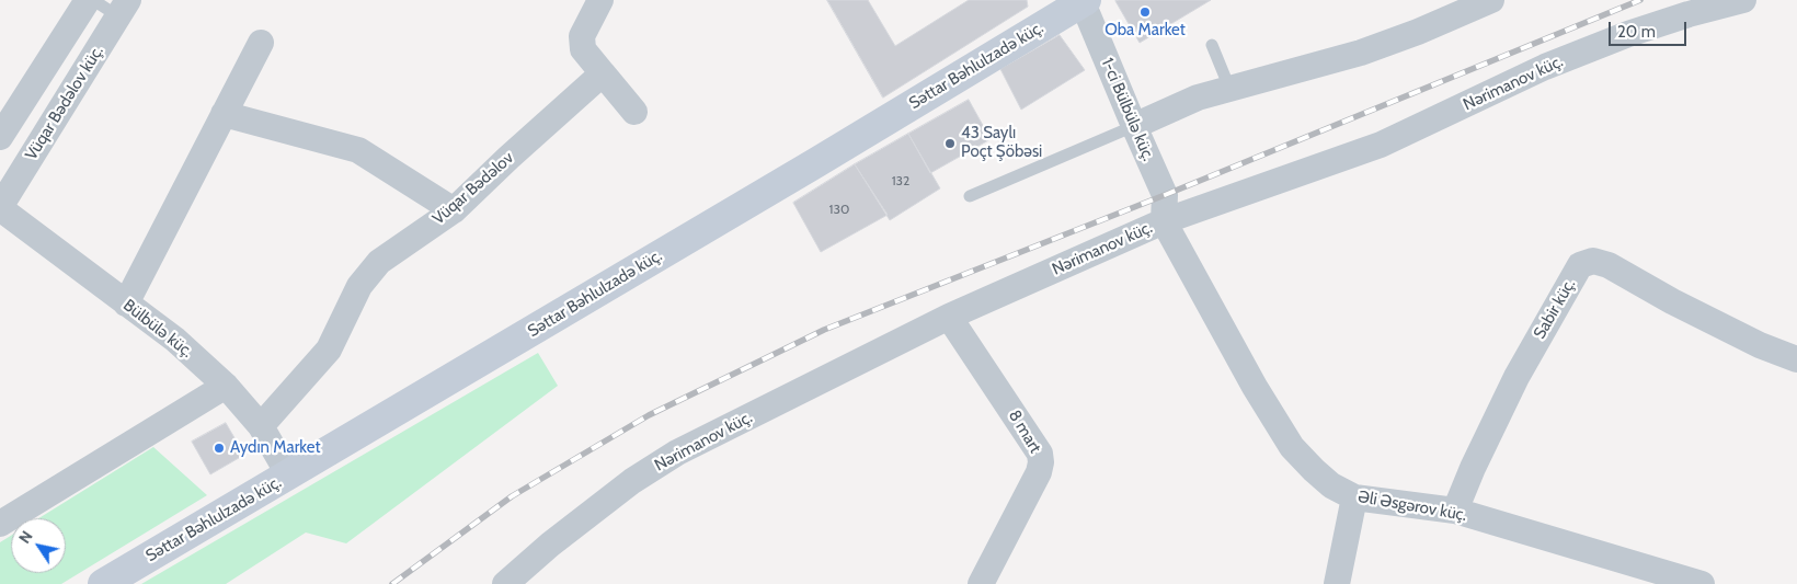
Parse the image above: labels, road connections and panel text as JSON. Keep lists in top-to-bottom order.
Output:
{
  "streets": {
    "main road": ["Səttar Bəhlulzadə küç."],
    "street": [
      "Nərimanov küç.",
      "Vüqar Bədəlov küç.",
      "1-ci Bülbülə küç.",
      "Vüqar Bədəlov",
      "Sabir küç.",
      "Bülbülə küç.",
      "8 mart",
      "Əli Əsgərov küç."
    ]
  },
  "crossings": [
    ["Səttar Bəhlulzadə küç.", "1-ci Bülbülə küç."],
    ["Səttar Bəhlulzadə küç.", "Bülbülə küç."],
    ["Nərimanov küç.", "1-ci Bülbülə küç."],
    ["Nərimanov küç.", "8 mart"],
    ["Nərimanov küç.", "Əli Əsgərov küç."],
    ["Vüqar Bədəlov küç.", "Bülbülə küç."],
    ["1-ci Bülbülə küç.", "Əli Əsgərov küç."],
    ["Vüqar Bədəlov", "Bülbülə küç."],
    ["Sabir küç.", "Əli Əsgərov küç."]
  ],
  "places": ["Oba Market", "43 Saylı Poçt Şöbəsi", "Aydın Market"],
  "house_numbers": ["132", "130"],
  "scale_bar": "20 m",
  "north": "top left"
}
